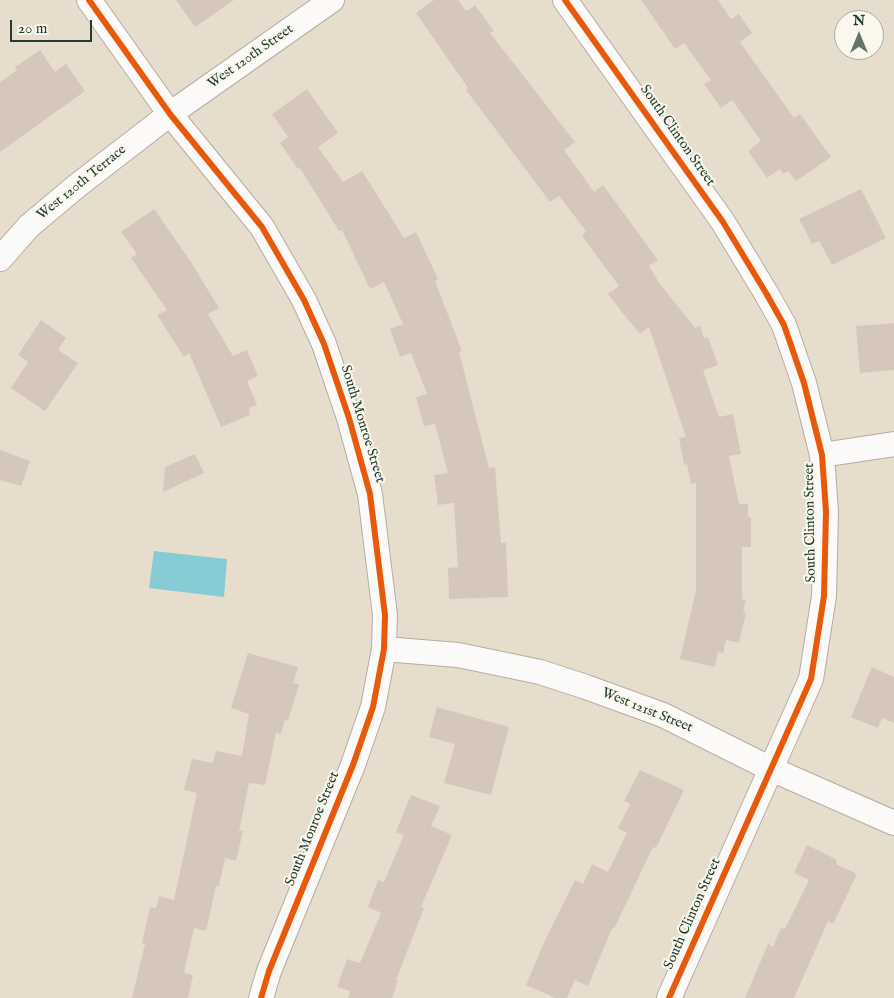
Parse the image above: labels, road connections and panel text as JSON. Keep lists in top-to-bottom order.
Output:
{
  "streets": {
    "street": [
      "West 120th Street",
      "South Clinton Street",
      "West 120th Terrace",
      "South Monroe Street",
      "West 121st Street"
    ]
  },
  "crossings": [
    ["West 120th Street", "West 120th Terrace"],
    ["West 120th Street", "South Monroe Street"],
    ["South Clinton Street", "West 121st Street"],
    ["West 120th Terrace", "South Monroe Street"],
    ["South Monroe Street", "West 121st Street"]
  ],
  "scale_bar": "20 m",
  "north": "top"
}
